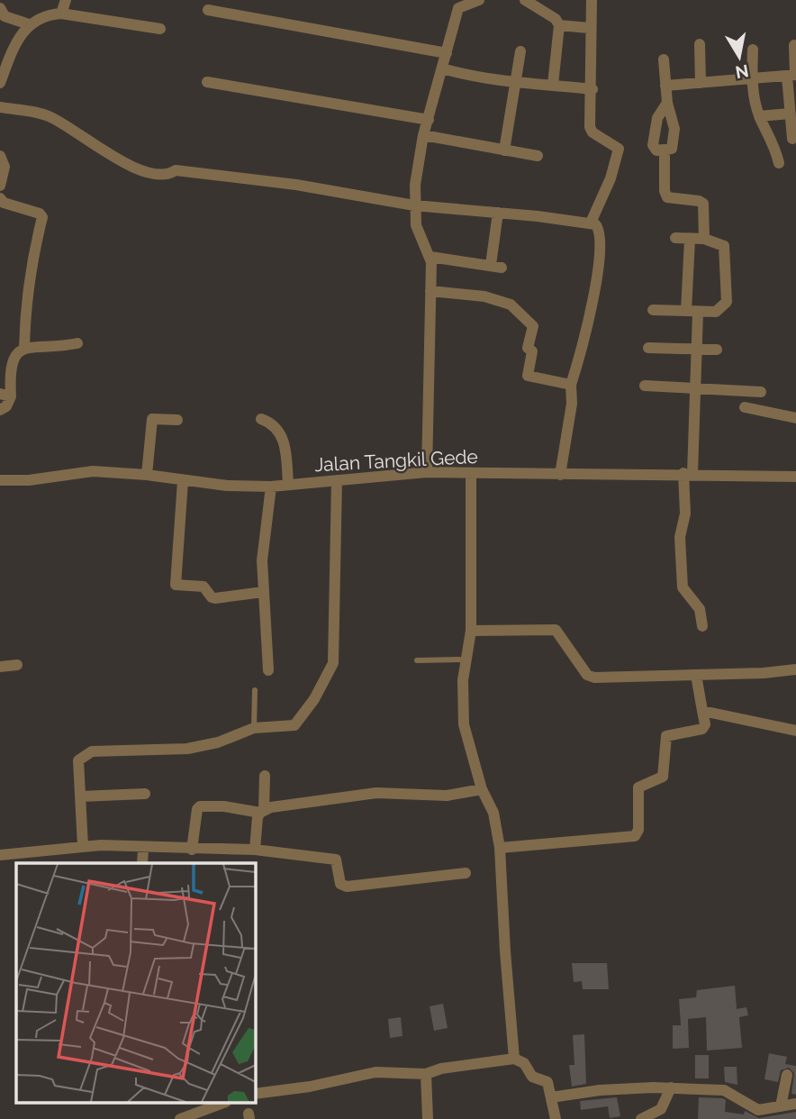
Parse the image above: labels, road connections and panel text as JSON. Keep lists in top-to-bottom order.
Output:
{
  "streets": {
    "street": ["Jalan Tangkil Gede"]
  },
  "north": "bottom"
}
